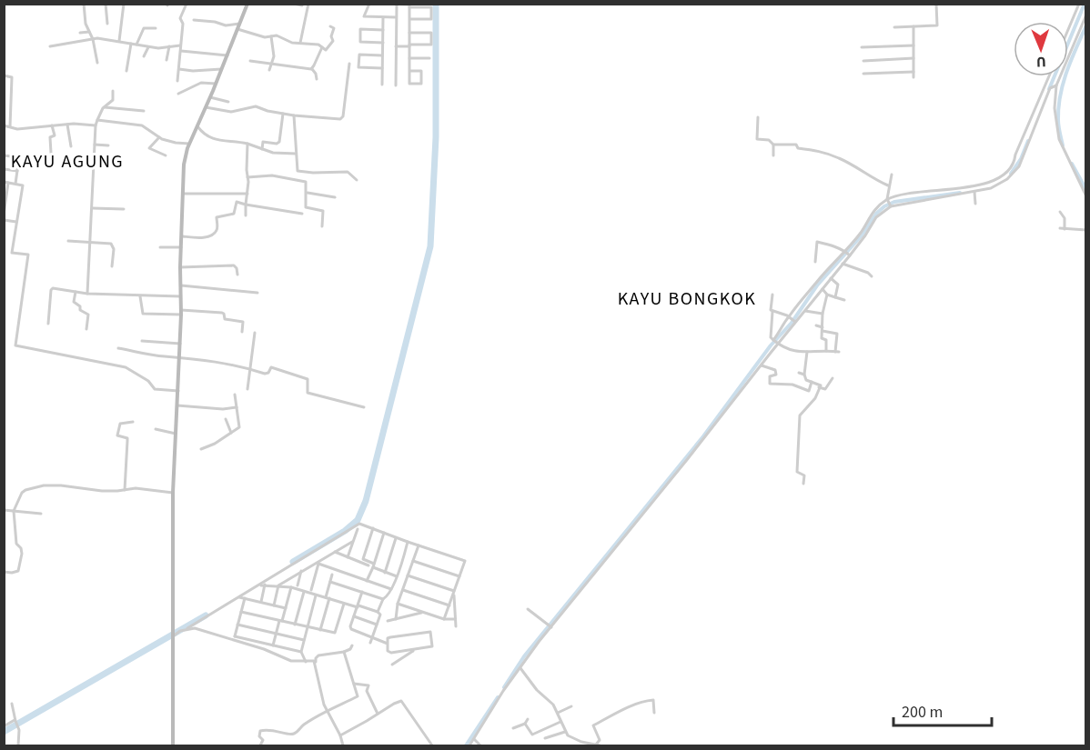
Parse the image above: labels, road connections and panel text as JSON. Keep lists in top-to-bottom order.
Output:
{
  "districts": ["KAYU AGUNG", "KAYU BONGKOK"],
  "scale_bar": "200 m",
  "north": "bottom"
}
